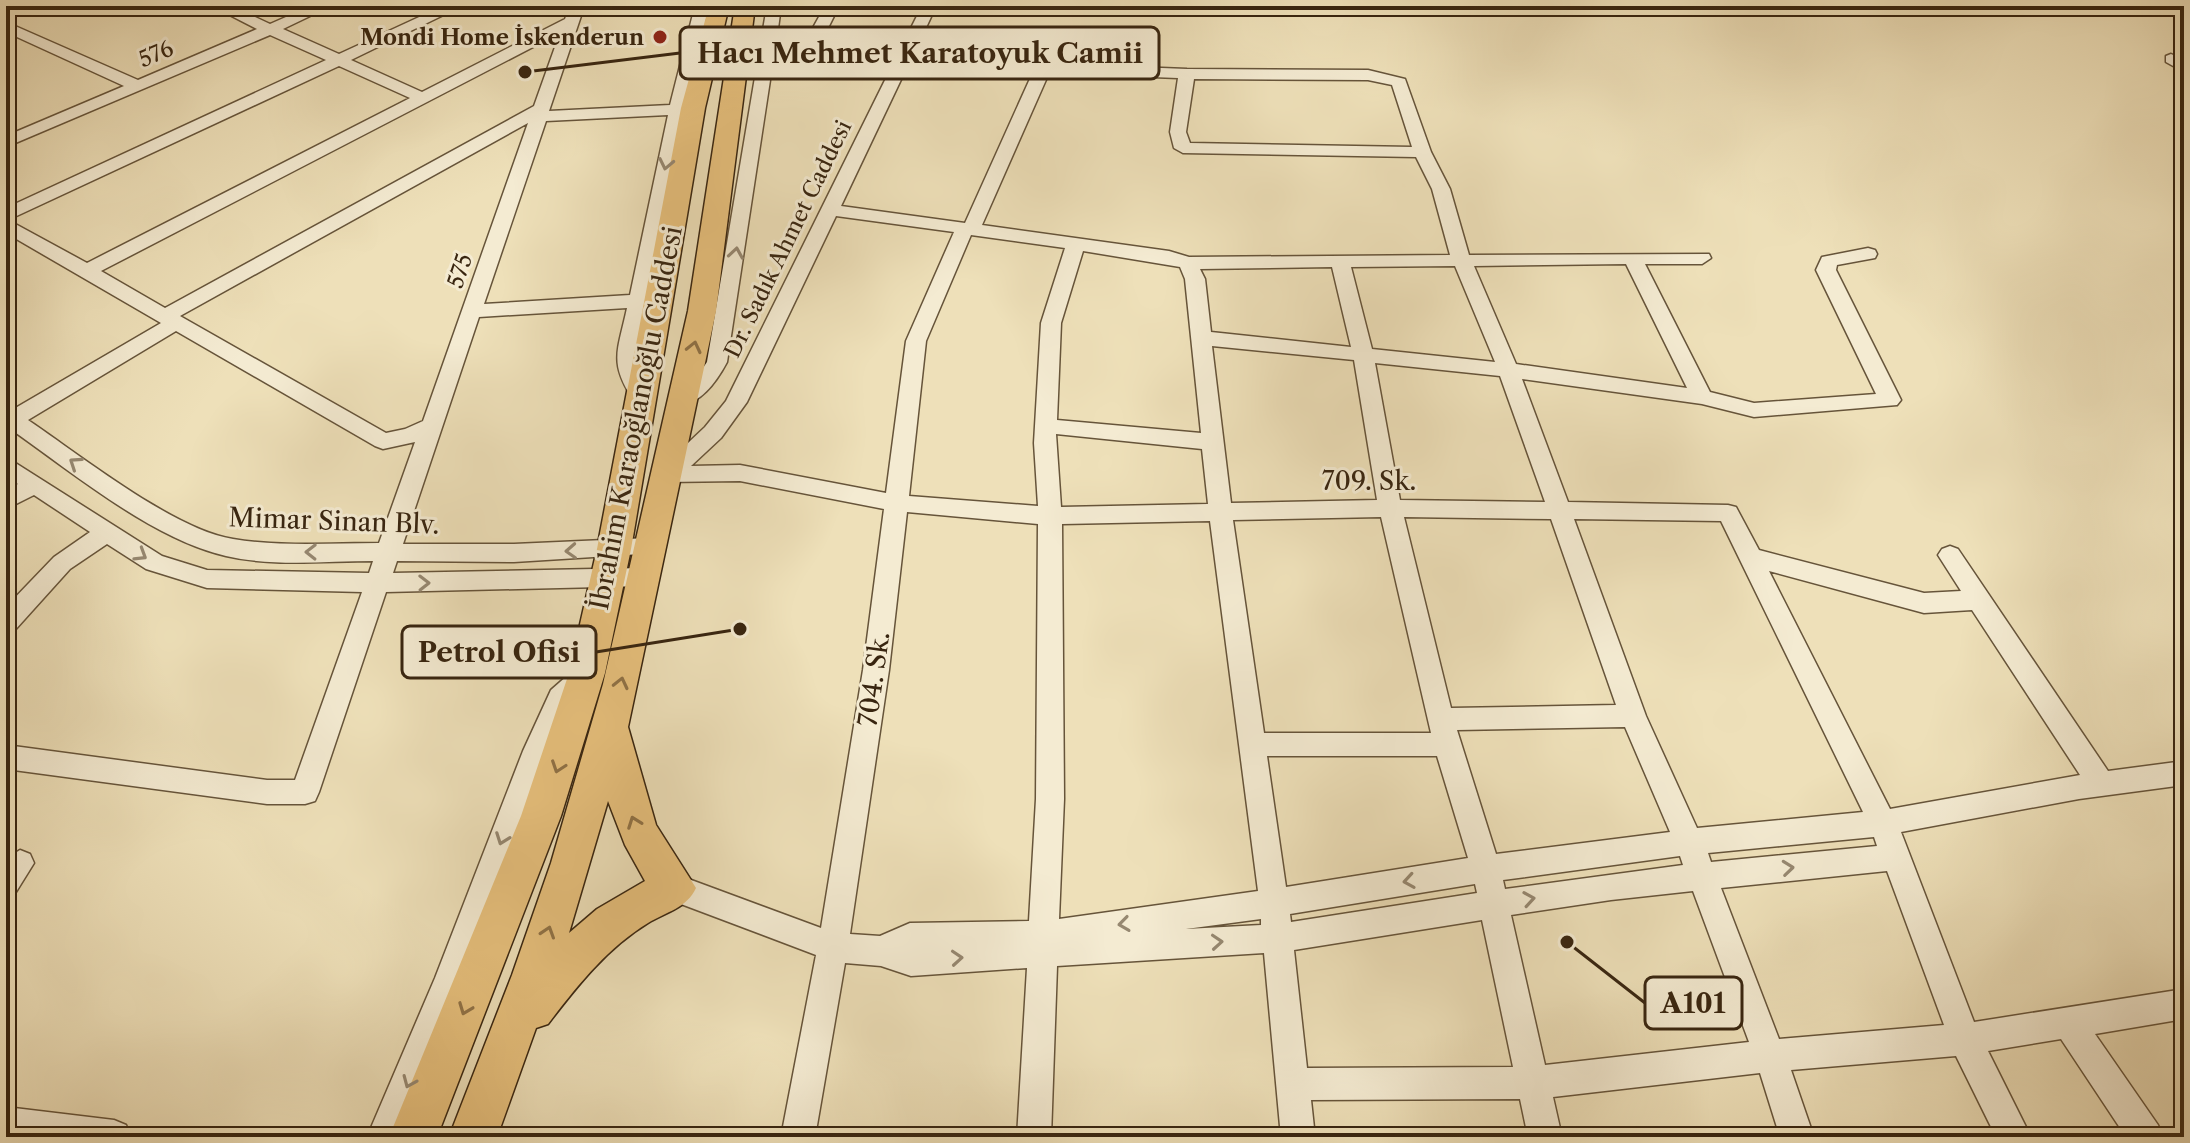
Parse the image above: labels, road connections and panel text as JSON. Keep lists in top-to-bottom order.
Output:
{
  "streets": {
    "highway": ["İbrahim Karaoğlanoğlu Caddesi"],
    "street": [
      "576",
      "Dr. Sadık Ahmet Caddesi",
      "575",
      "709. Sk.",
      "Mimar Sinan Blv.",
      "704. Sk."
    ]
  },
  "crossings": [
    ["Dr. Sadık Ahmet Caddesi", "İbrahim Karaoğlanoğlu Caddesi"],
    ["Dr. Sadık Ahmet Caddesi", "709. Sk."],
    ["575", "Mimar Sinan Blv."],
    ["İbrahim Karaoğlanoğlu Caddesi", "709. Sk."],
    ["İbrahim Karaoğlanoğlu Caddesi", "Mimar Sinan Blv."],
    ["709. Sk.", "704. Sk."]
  ],
  "places": [
    "Mondi Home İskenderun",
    "Hacı Mehmet Karatoyuk Camii",
    "Petrol Ofisi",
    "A101"
  ]
}
